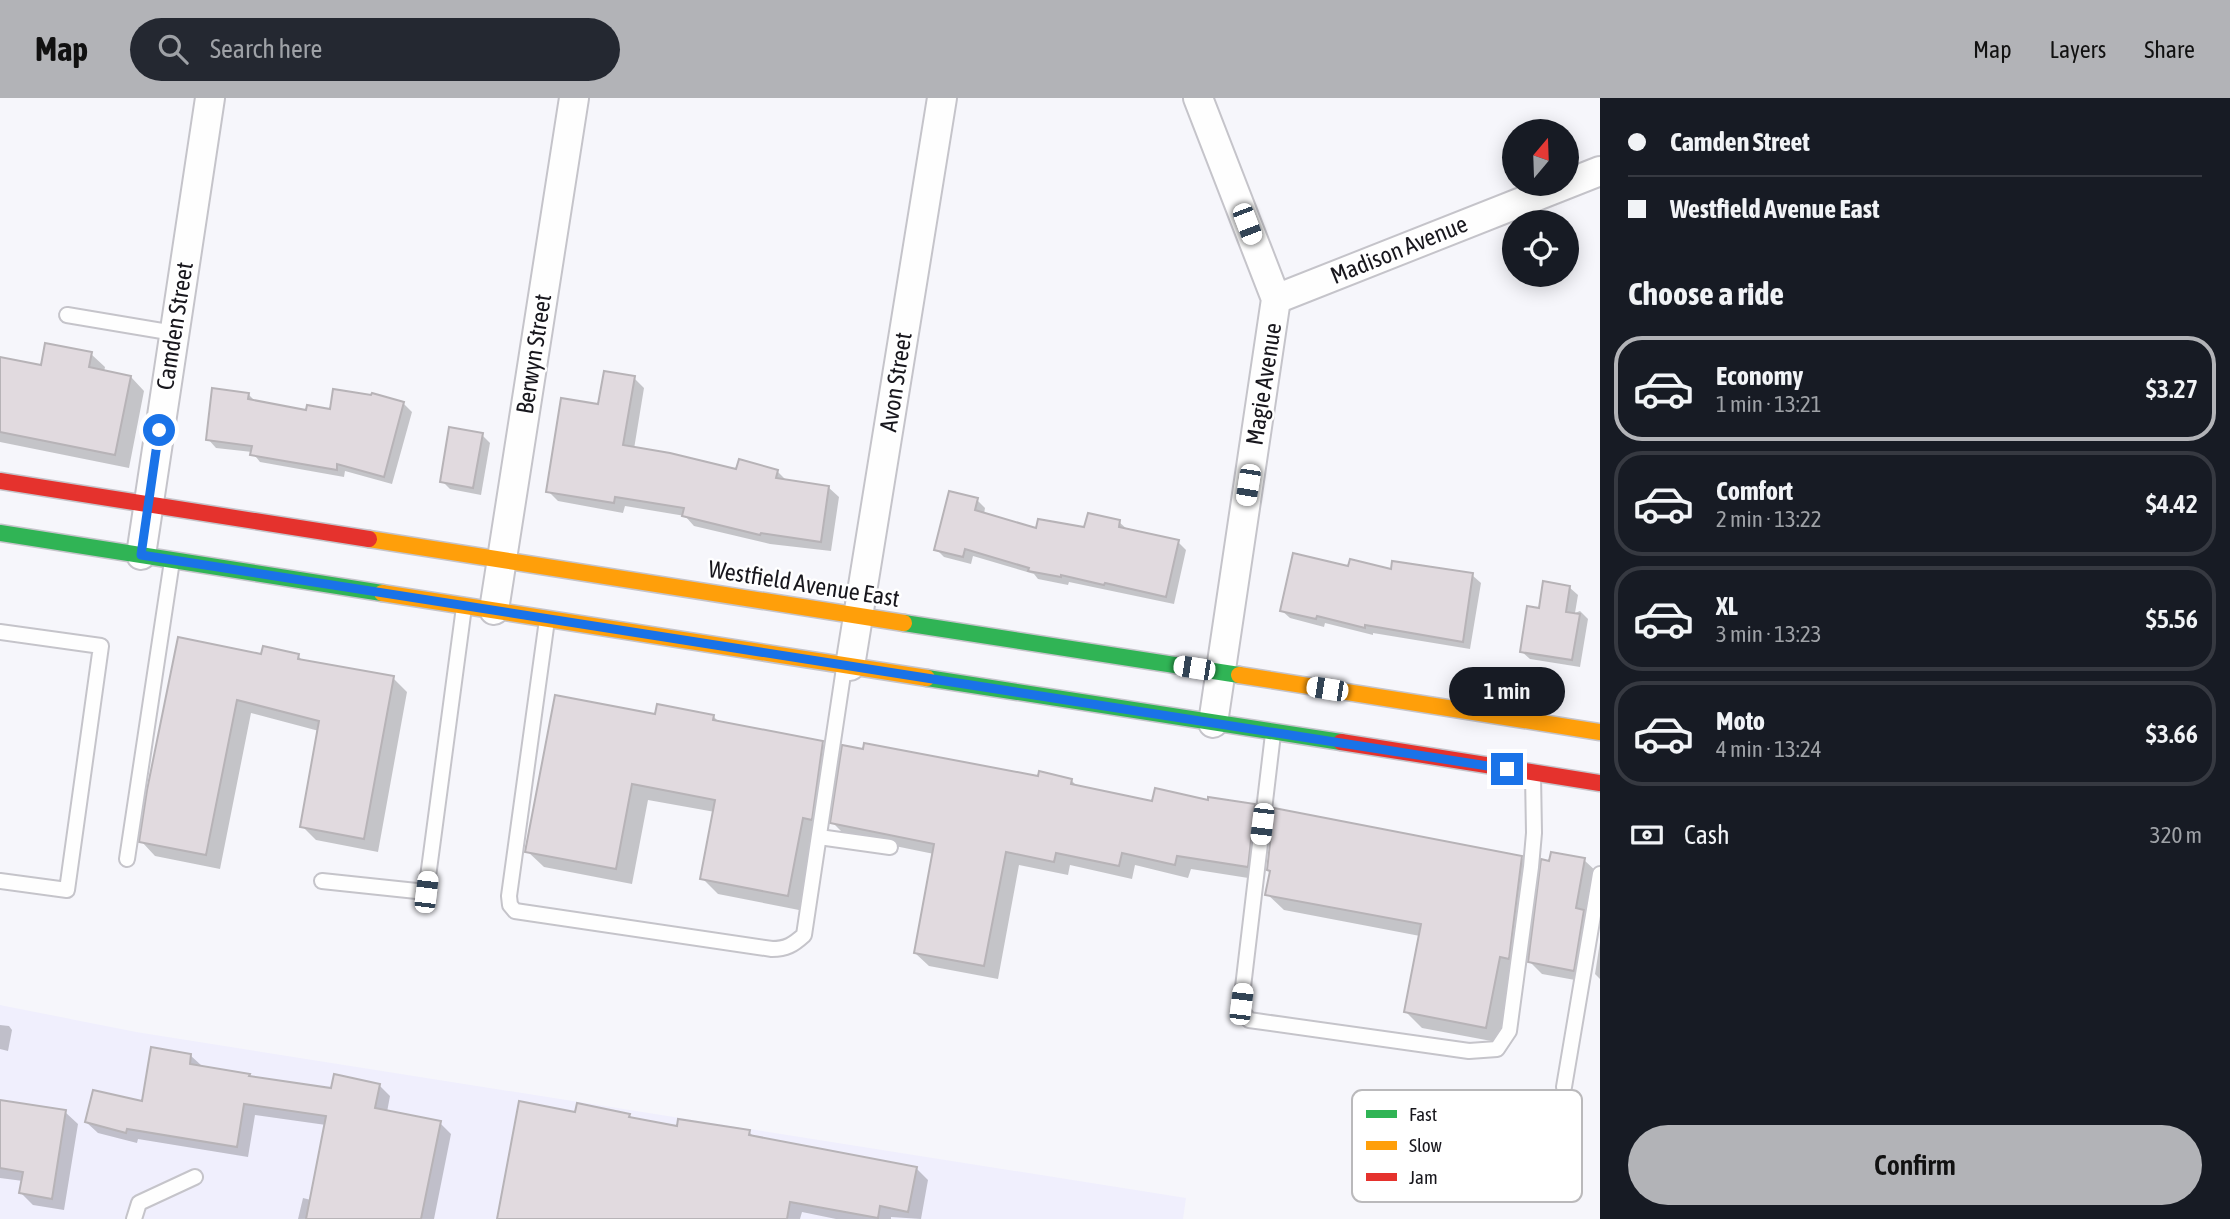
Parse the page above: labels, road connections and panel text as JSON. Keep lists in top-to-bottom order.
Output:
{
  "streets": {
    "main road": ["Westfield Avenue East"],
    "street": [
      "Madison Avenue",
      "Camden Street",
      "Berwyn Street",
      "Avon Street",
      "Magie Avenue"
    ]
  },
  "crossings": [
    ["Madison Avenue", "Magie Avenue"],
    ["Camden Street", "Westfield Avenue East"],
    ["Berwyn Street", "Westfield Avenue East"],
    ["Avon Street", "Westfield Avenue East"],
    ["Magie Avenue", "Westfield Avenue East"]
  ],
  "legend": ["Fast", "Slow", "Jam"],
  "north": "top",
  "page": {
    "header": "Map",
    "search": "Search here",
    "nav": ["Map", "Layers", "Share"],
    "banner": ["Camden Street", "Westfield Avenue East"],
    "heading": "Choose a ride",
    "list": [
      {
        "name": "Economy",
        "note": "1 min · 13:21",
        "value": "$3.27"
      },
      {
        "name": "Comfort",
        "note": "2 min · 13:22",
        "value": "$4.42"
      },
      {
        "name": "XL",
        "note": "3 min · 13:23",
        "value": "$5.56"
      },
      {
        "name": "Moto",
        "note": "4 min · 13:24",
        "value": "$3.66"
      }
    ],
    "bubble": "1 min",
    "pay": ["Cash", "320 m"],
    "buttons": "Confirm"
  }
}
